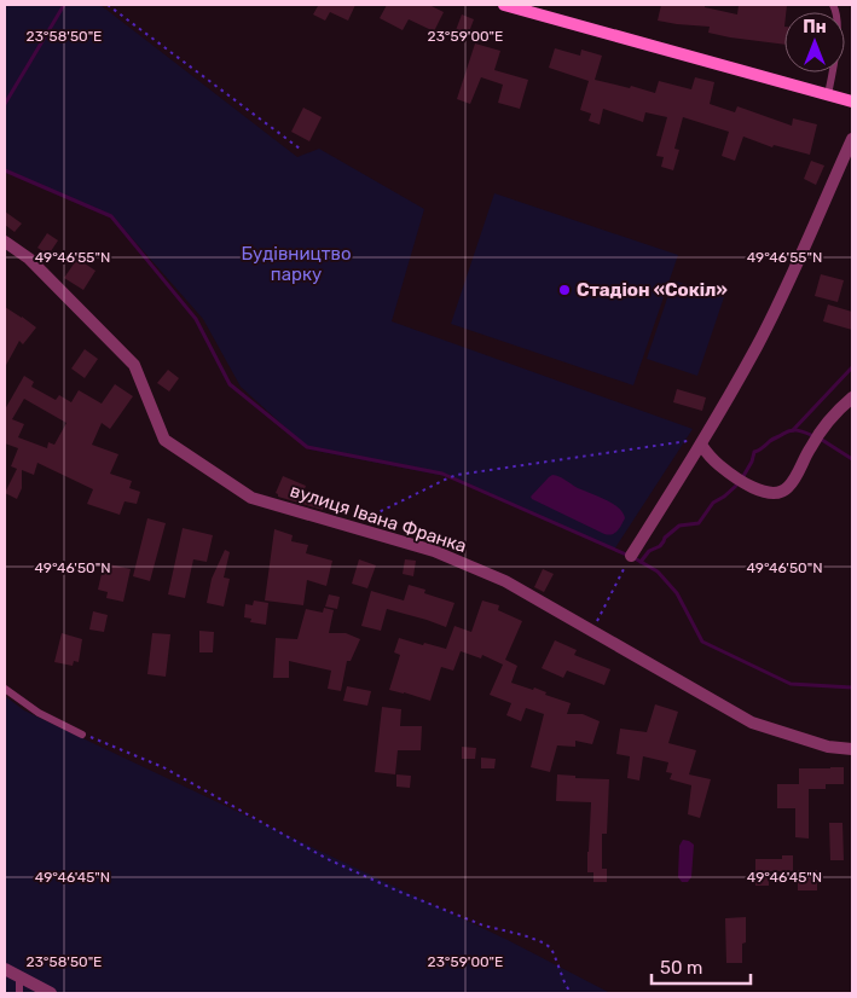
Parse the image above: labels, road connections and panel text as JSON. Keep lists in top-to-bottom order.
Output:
{
  "streets": {
    "street": ["вулиця Івана Франка"]
  },
  "parks": ["Будівництво парку"],
  "places": ["Стадіон «Сокіл»"],
  "scale_bar": "50 m",
  "north": "top",
  "coordinates": [
    "23°58'50\"E",
    "23°59'00\"E",
    "49°46'55\"N",
    "49°46'50\"N",
    "49°46'45\"N"
  ]
}
